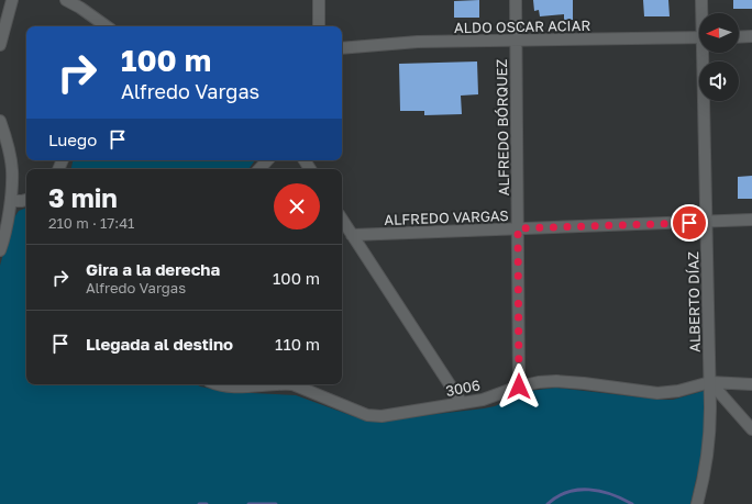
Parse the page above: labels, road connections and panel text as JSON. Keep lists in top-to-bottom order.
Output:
{
  "streets": {
    "street": [
      "ALDO OSCAR ACIAR",
      "ALFREDO BÓRQUEZ",
      "ALFREDO VARGAS",
      "ALBERTO DÍAZ",
      "3006"
    ]
  },
  "crossings": [
    ["ALDO OSCAR ACIAR", "ALFREDO BÓRQUEZ"],
    ["ALFREDO BÓRQUEZ", "ALFREDO VARGAS"],
    ["ALFREDO BÓRQUEZ", "3006"],
    ["ALFREDO VARGAS", "ALBERTO DÍAZ"],
    ["ALBERTO DÍAZ", "3006"]
  ],
  "north": "left",
  "page": {
    "turn": ["100 m", "Alfredo Vargas"],
    "then": "Luego",
    "heading": ["3 min", "210 m · 17:41"],
    "list": [
      {
        "name": "Gira a la derecha",
        "note": "Alfredo Vargas",
        "value": "100 m"
      },
      {
        "name": "Llegada al destino",
        "value": "110 m"
      }
    ]
  }
}
